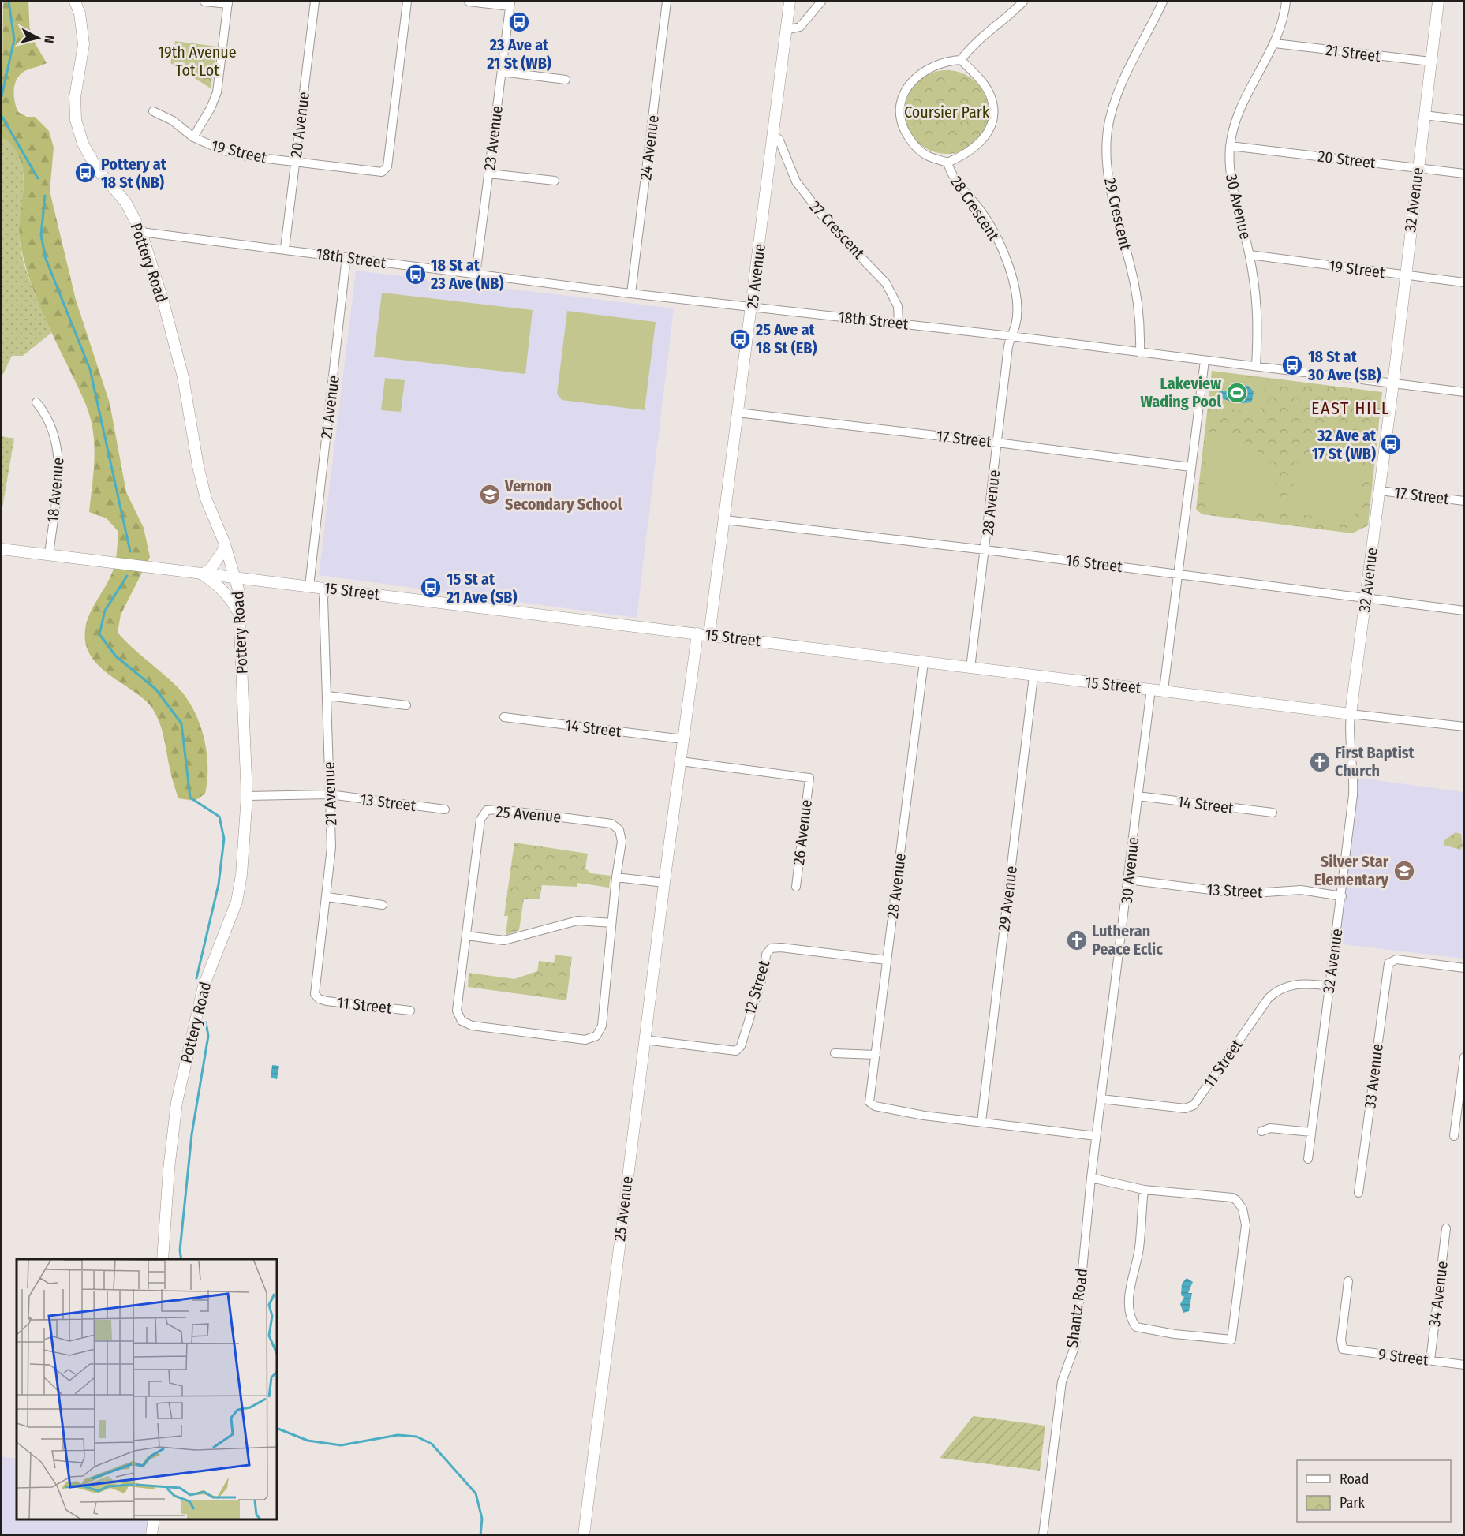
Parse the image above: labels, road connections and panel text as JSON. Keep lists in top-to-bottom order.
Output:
{
  "streets": {
    "street": [
      "21 Street",
      "20 Avenue",
      "23 Avenue",
      "24 Avenue",
      "19 Street",
      "20 Street",
      "32 Avenue",
      "30 Avenue",
      "28 Crescent",
      "29 Crescent",
      "27 Crescent",
      "18th Street",
      "Pottery Road",
      "25 Avenue",
      "21 Avenue",
      "17 Street",
      "18 Avenue",
      "28 Avenue",
      "16 Street",
      "15 Street",
      "14 Street",
      "13 Street",
      "26 Avenue",
      "29 Avenue",
      "12 Street",
      "11 Street",
      "33 Avenue",
      "34 Avenue",
      "Shantz Road",
      "9 Street"
    ]
  },
  "crossings": [
    ["21 Street", "32 Avenue"],
    ["21 Street", "30 Avenue"],
    ["20 Avenue", "19 Street"],
    ["20 Avenue", "18th Street"],
    ["23 Avenue", "18th Street"],
    ["24 Avenue", "18th Street"],
    ["19 Street", "32 Avenue"],
    ["19 Street", "30 Avenue"],
    ["20 Street", "32 Avenue"],
    ["20 Street", "30 Avenue"],
    ["32 Avenue", "18th Street"],
    ["32 Avenue", "17 Street"],
    ["32 Avenue", "16 Street"],
    ["32 Avenue", "15 Street"],
    ["32 Avenue", "13 Street"],
    ["32 Avenue", "11 Street"],
    ["30 Avenue", "18th Street"],
    ["30 Avenue", "15 Street"],
    ["30 Avenue", "14 Street"],
    ["30 Avenue", "13 Street"],
    ["30 Avenue", "11 Street"],
    ["30 Avenue", "Shantz Road"],
    ["28 Crescent", "18th Street"],
    ["28 Crescent", "28 Avenue"],
    ["29 Crescent", "18th Street"],
    ["27 Crescent", "18th Street"],
    ["27 Crescent", "25 Avenue"],
    ["18th Street", "Pottery Road"],
    ["18th Street", "25 Avenue"],
    ["18th Street", "21 Avenue"],
    ["18th Street", "28 Avenue"],
    ["Pottery Road", "15 Street"],
    ["Pottery Road", "13 Street"],
    ["25 Avenue", "17 Street"],
    ["25 Avenue", "16 Street"],
    ["25 Avenue", "15 Street"],
    ["25 Avenue", "14 Street"],
    ["25 Avenue", "26 Avenue"],
    ["25 Avenue", "12 Street"],
    ["21 Avenue", "15 Street"],
    ["21 Avenue", "13 Street"],
    ["21 Avenue", "11 Street"],
    ["17 Street", "28 Avenue"],
    ["18 Avenue", "15 Street"],
    ["28 Avenue", "16 Street"],
    ["28 Avenue", "15 Street"],
    ["28 Avenue", "29 Avenue"],
    ["28 Avenue", "12 Street"],
    ["15 Street", "29 Avenue"],
    ["34 Avenue", "9 Street"]
  ],
  "districts": ["EAST HILL"],
  "parks": ["19th Avenue Tot Lot", "Coursier Park"],
  "places": {
    "bus stop": [
      "23 Ave at 21 St (WB)",
      "Pottery at 18 St (NB)",
      "18 St at 23 Ave (NB)",
      "25 Ave at 18 St (EB)",
      "18 St at 30 Ave (SB)",
      "32 Ave at 17 St (WB)",
      "15 St at 21 Ave (SB)"
    ],
    "sports": ["Lakeview Wading Pool"],
    "school or university": ["Vernon Secondary School", "Silver Star Elementary"],
    "church": ["First Baptist Church", "Lutheran Peace Eclic"]
  },
  "legend": ["Road", "Park"],
  "north": "right"
}
